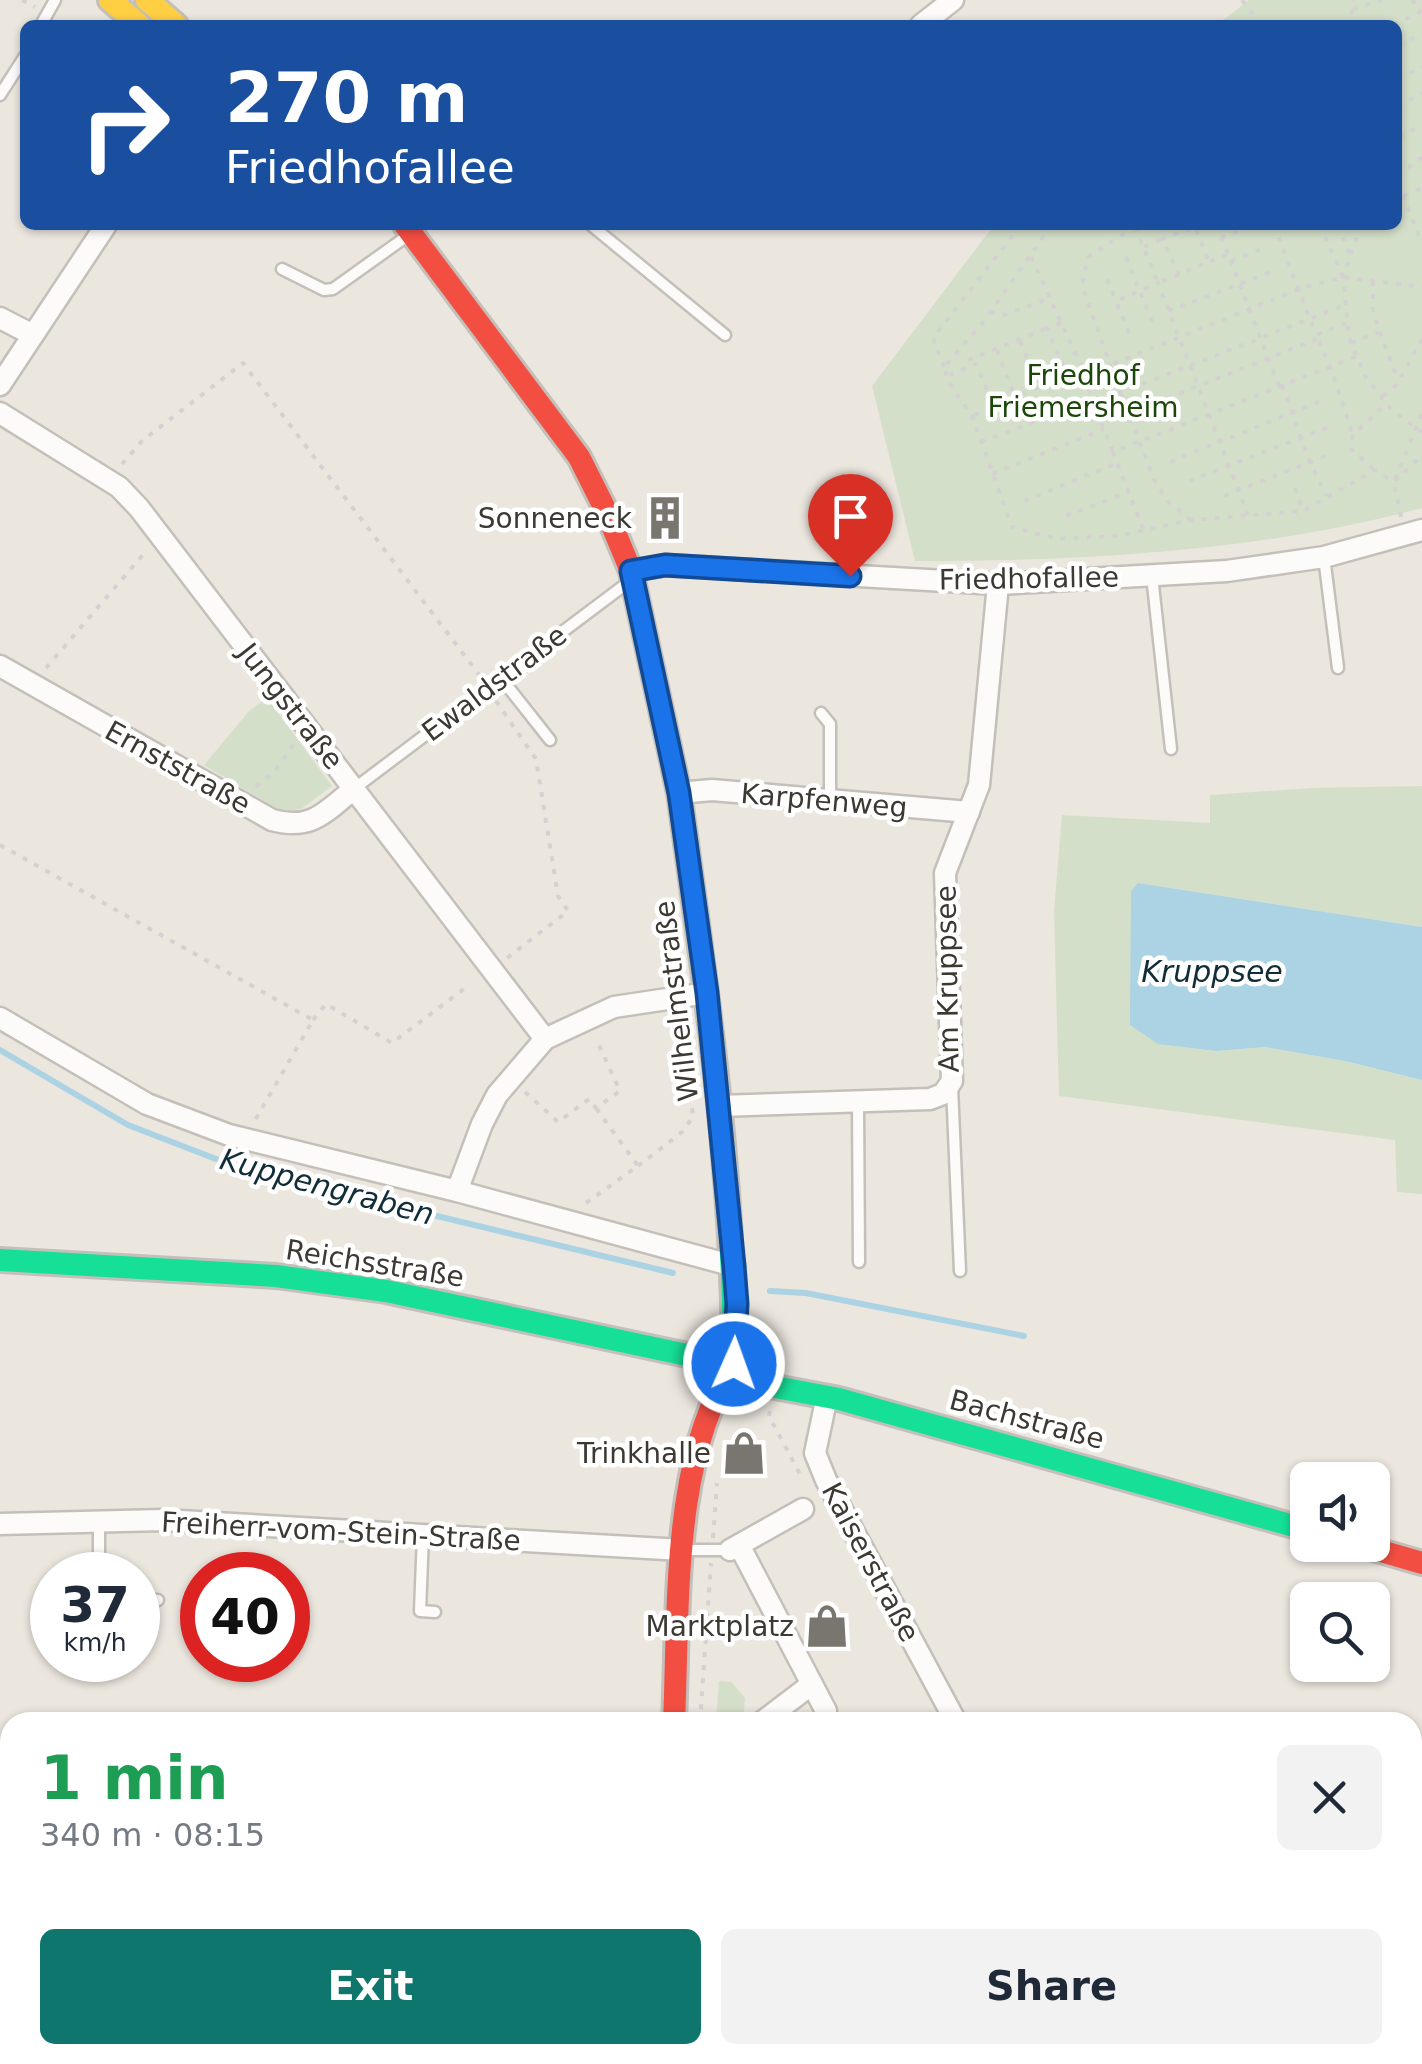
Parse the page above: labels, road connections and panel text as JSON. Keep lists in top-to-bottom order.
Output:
{
  "streets": {
    "street": [
      "Friedhofallee",
      "Jungstraße",
      "Ernststraße",
      "Karpfenweg",
      "Am Kruppsee",
      "Wilhelmstraße",
      "Reichsstraße",
      "Bachstraße",
      "Freiherr-vom-Stein-Straße",
      "Kaiserstraße"
    ],
    "lane": ["Ewaldstraße"]
  },
  "crossings": [
    ["Friedhofallee", "Ewaldstraße"],
    ["Friedhofallee", "Am Kruppsee"],
    ["Friedhofallee", "Wilhelmstraße"],
    ["Ewaldstraße", "Jungstraße"],
    ["Ewaldstraße", "Ernststraße"],
    ["Ewaldstraße", "Wilhelmstraße"],
    ["Jungstraße", "Ernststraße"],
    ["Karpfenweg", "Am Kruppsee"],
    ["Karpfenweg", "Wilhelmstraße"],
    ["Am Kruppsee", "Wilhelmstraße"],
    ["Wilhelmstraße", "Reichsstraße"],
    ["Wilhelmstraße", "Bachstraße"],
    ["Reichsstraße", "Bachstraße"],
    ["Bachstraße", "Kaiserstraße"]
  ],
  "water": ["Kruppsee", "Kuppengraben"],
  "parks": ["Friedhof Friemersheim"],
  "places": {
    "building": ["Sonneneck"],
    "shop": ["Trinkhalle", "Marktplatz"]
  },
  "page": {
    "turn": ["270 m", "Friedhofallee"],
    "speed": "37 km/h",
    "limit": "40",
    "heading": ["1 min", "340 m · 08:15"],
    "buttons": ["Exit", "Share"]
  }
}
